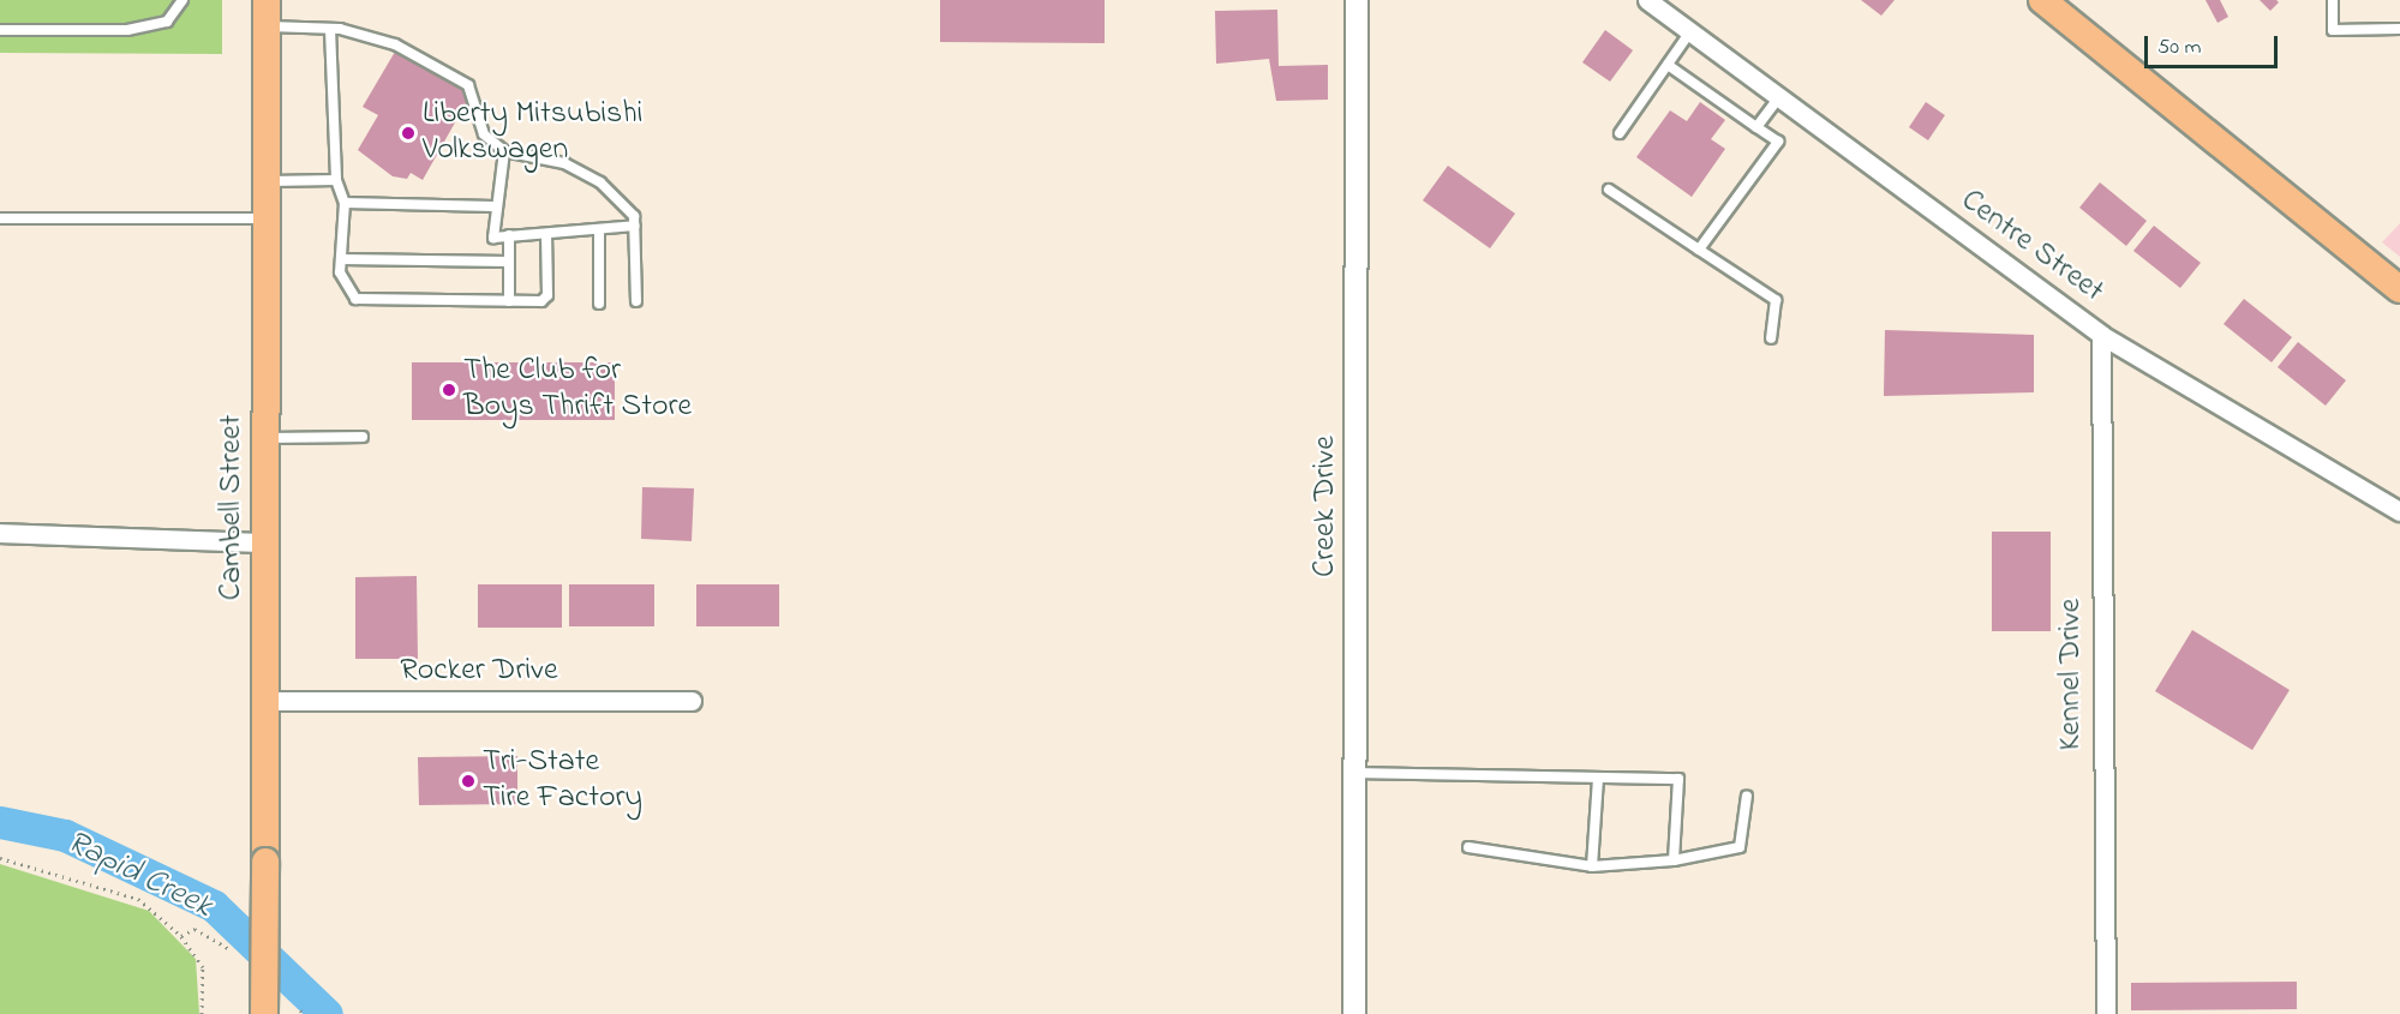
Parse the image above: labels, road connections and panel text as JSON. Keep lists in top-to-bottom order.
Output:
{
  "streets": {
    "main road": ["Cambell Street"],
    "street": [
      "Centre Street",
      "Creek Drive",
      "Rocker Drive",
      "Kennel Drive"
    ]
  },
  "crossings": [
    ["Centre Street", "Kennel Drive"],
    ["Cambell Street", "Rocker Drive"]
  ],
  "water": ["Rapid Creek"],
  "places": ["Liberty Mitsubishi Volkswagen", "The Club for Boys Thrift Store", "Tri-State Tire Factory"],
  "scale_bar": "50 m"
}
